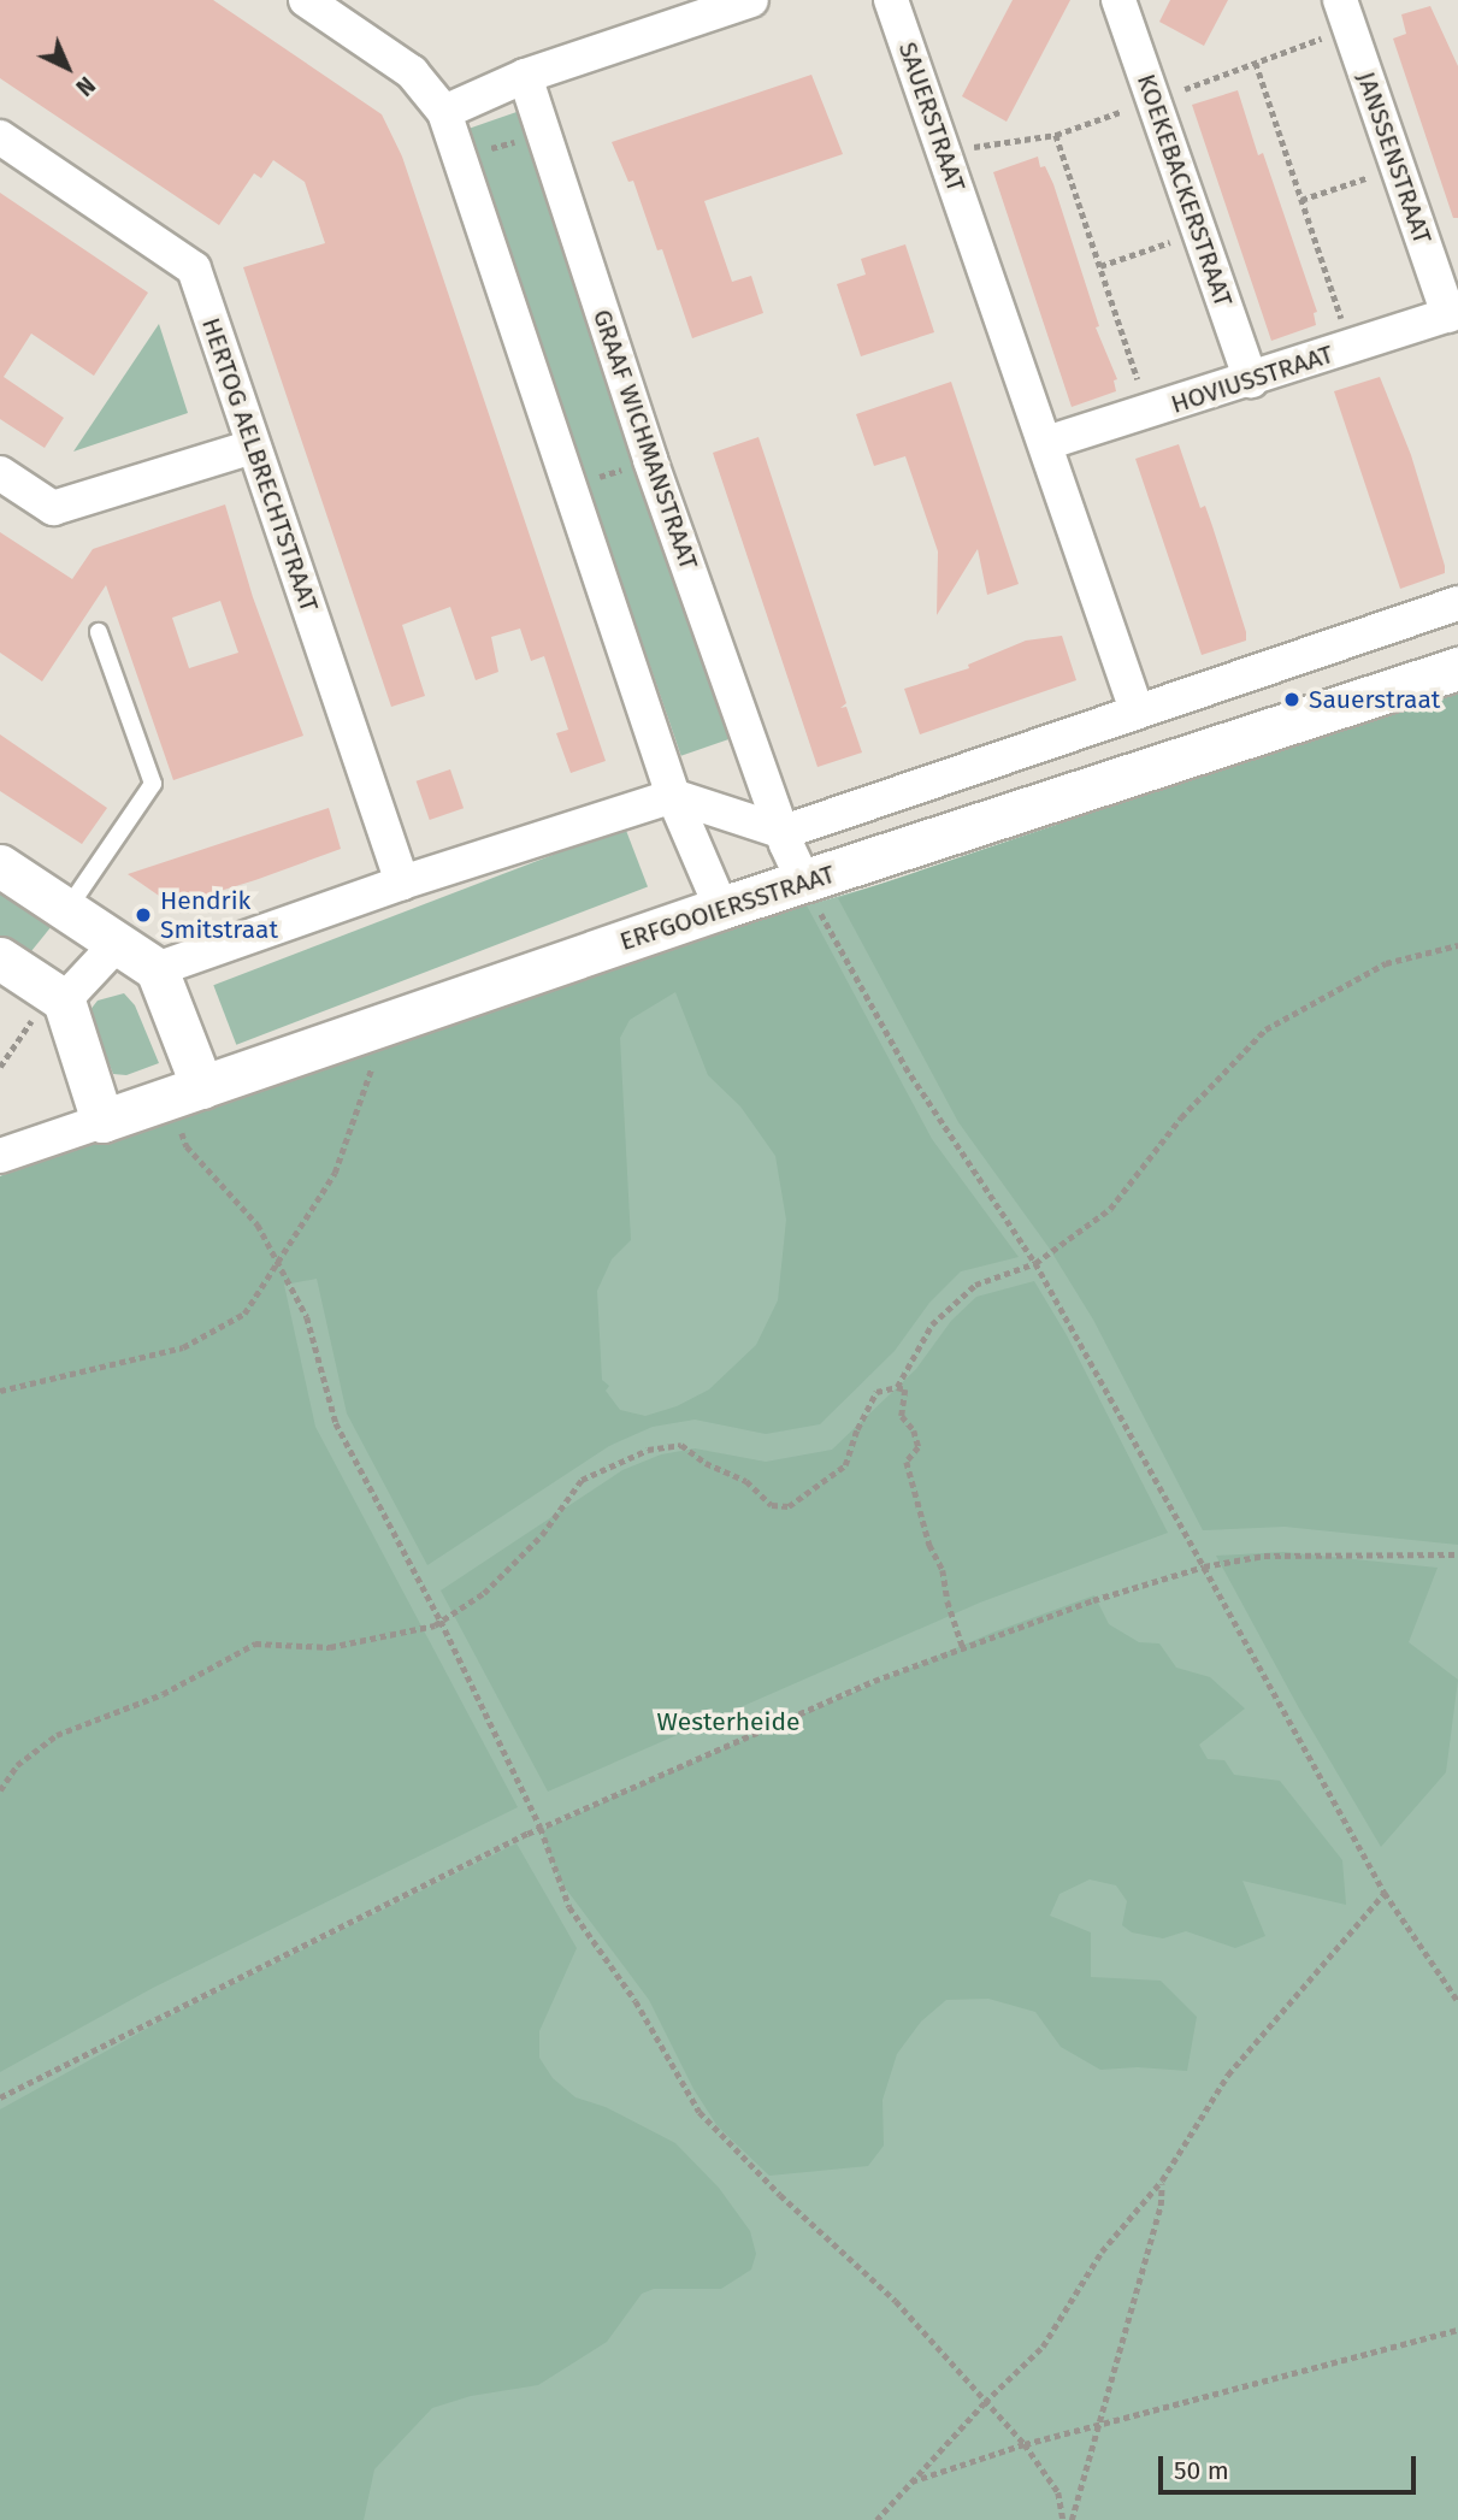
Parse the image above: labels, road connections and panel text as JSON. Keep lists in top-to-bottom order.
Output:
{
  "streets": {
    "street": [
      "SAUERSTRAAT",
      "JANSSENSTRAAT",
      "KOEKEBACKERSTRAAT",
      "HOVIUSSTRAAT",
      "GRAAF WICHMANSTRAAT",
      "HERTOG AELBRECHTSTRAAT",
      "ERFGOOIERSSTRAAT"
    ]
  },
  "crossings": [
    ["SAUERSTRAAT", "HOVIUSSTRAAT"],
    ["JANSSENSTRAAT", "HOVIUSSTRAAT"],
    ["KOEKEBACKERSTRAAT", "HOVIUSSTRAAT"],
    ["GRAAF WICHMANSTRAAT", "ERFGOOIERSSTRAAT"]
  ],
  "parks": ["Westerheide"],
  "places": ["Sauerstraat", "Hendrik Smitstraat"],
  "scale_bar": "50 m",
  "north": "bottom right"
}
